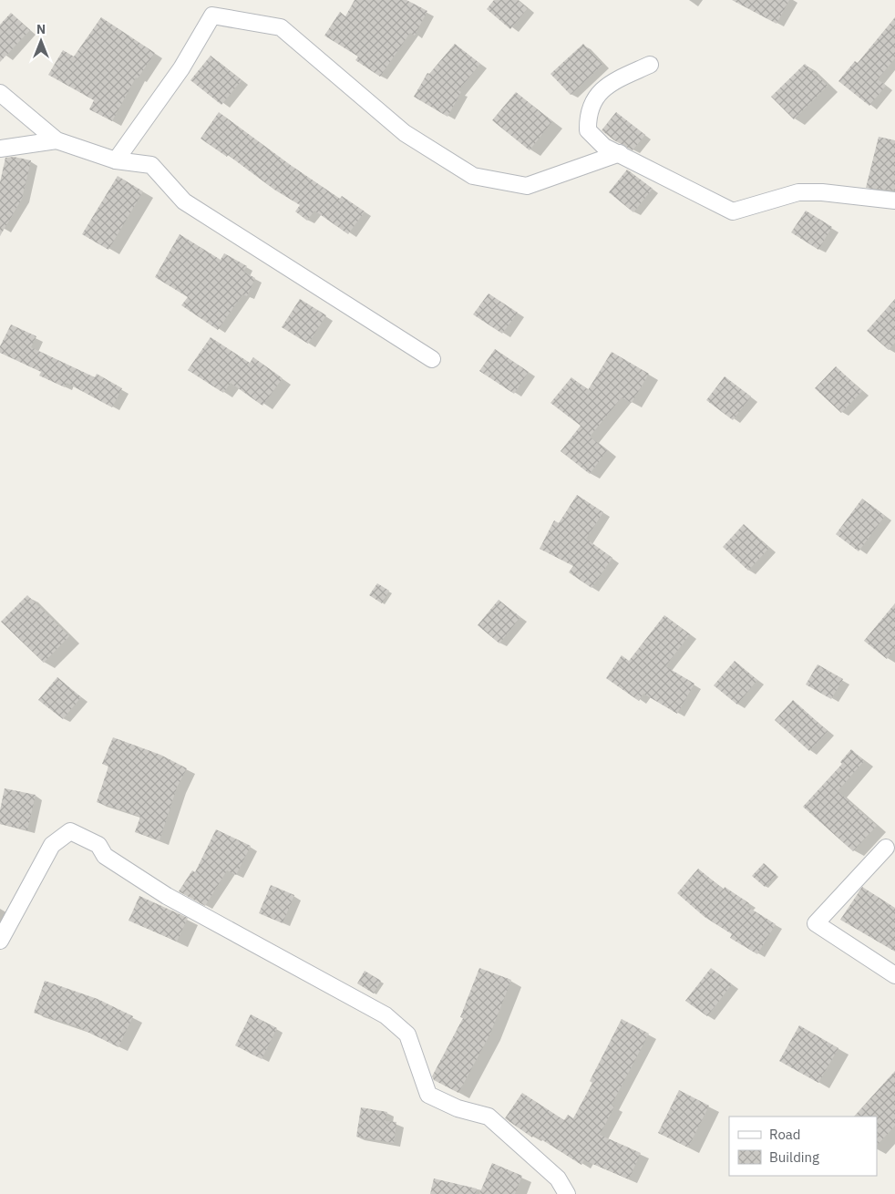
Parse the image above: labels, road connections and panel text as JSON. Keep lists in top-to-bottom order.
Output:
{
  "legend": ["Road", "Building"],
  "north": "top"
}
